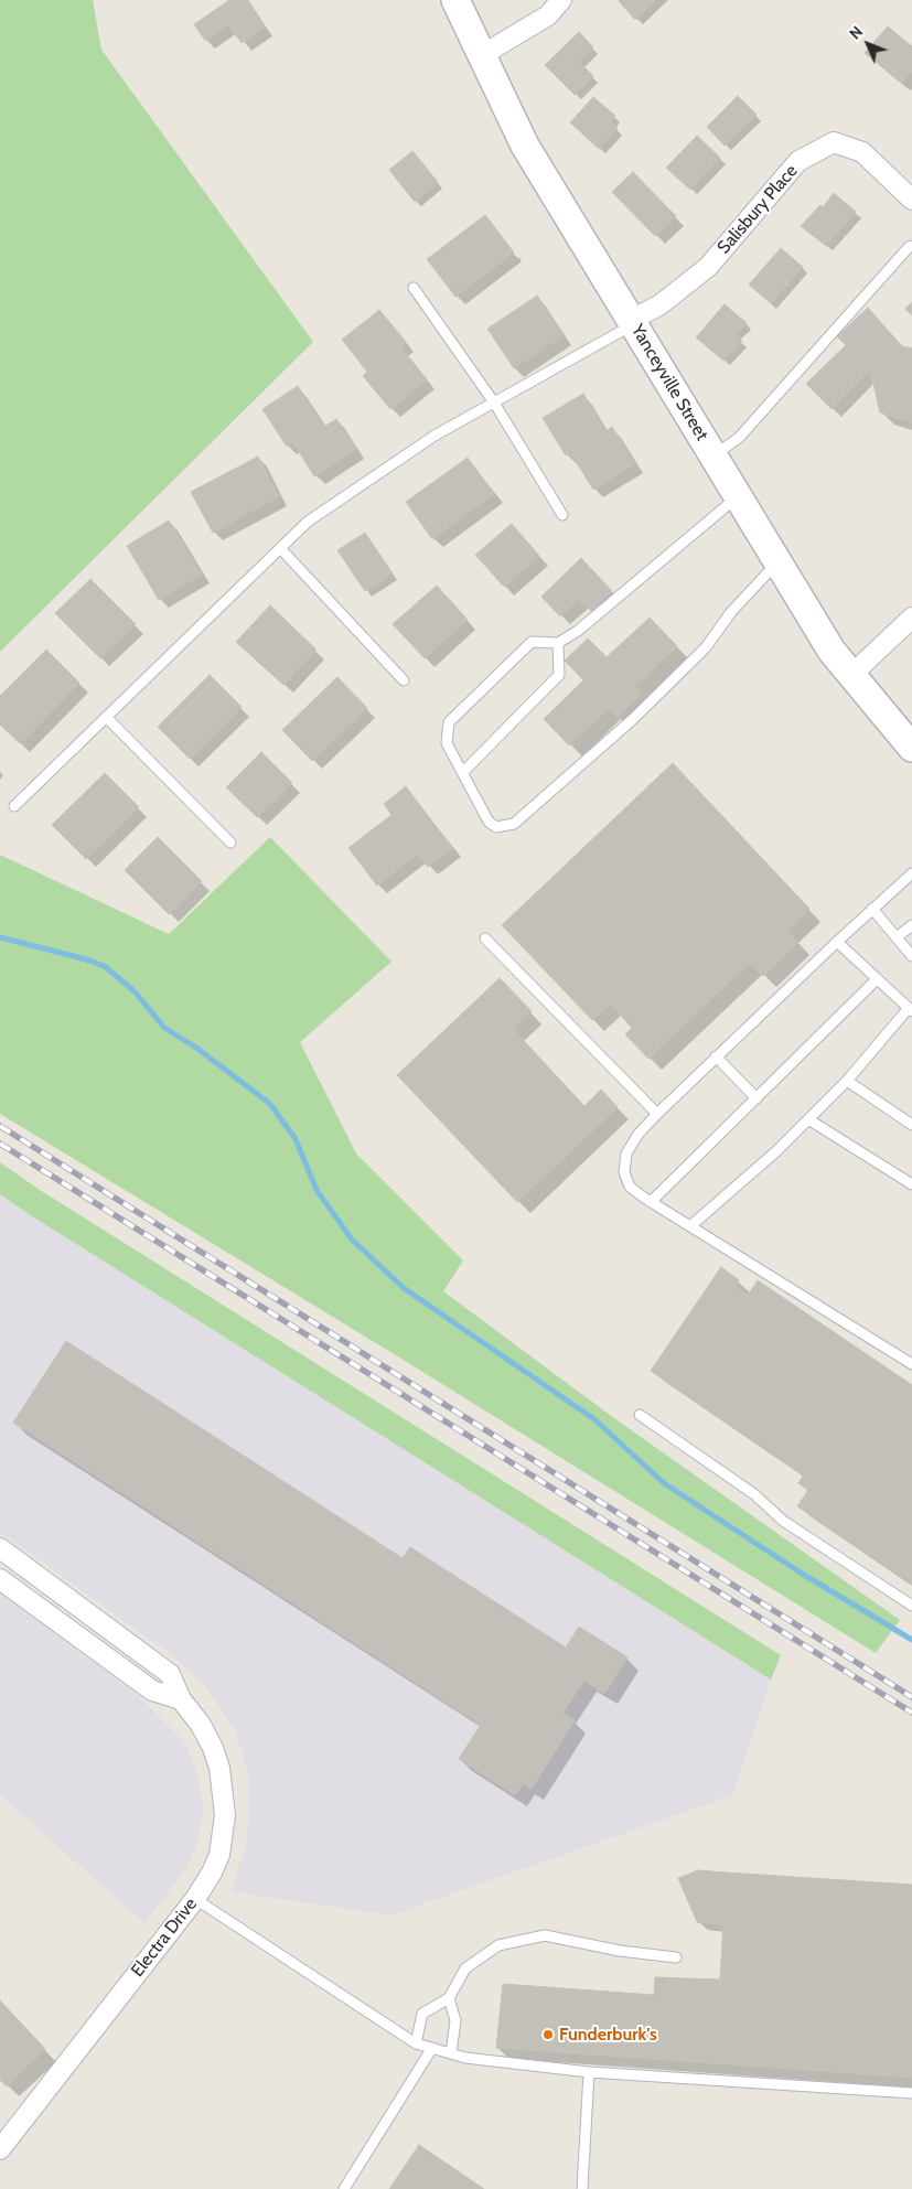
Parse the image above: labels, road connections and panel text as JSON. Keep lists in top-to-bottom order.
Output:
{
  "streets": {
    "main road": ["Yanceyville Street"],
    "street": ["Salisbury Place", "Electra Drive"]
  },
  "crossings": [
    ["Salisbury Place", "Yanceyville Street"]
  ],
  "places": ["Funderburk's"],
  "north": "top left"
}
